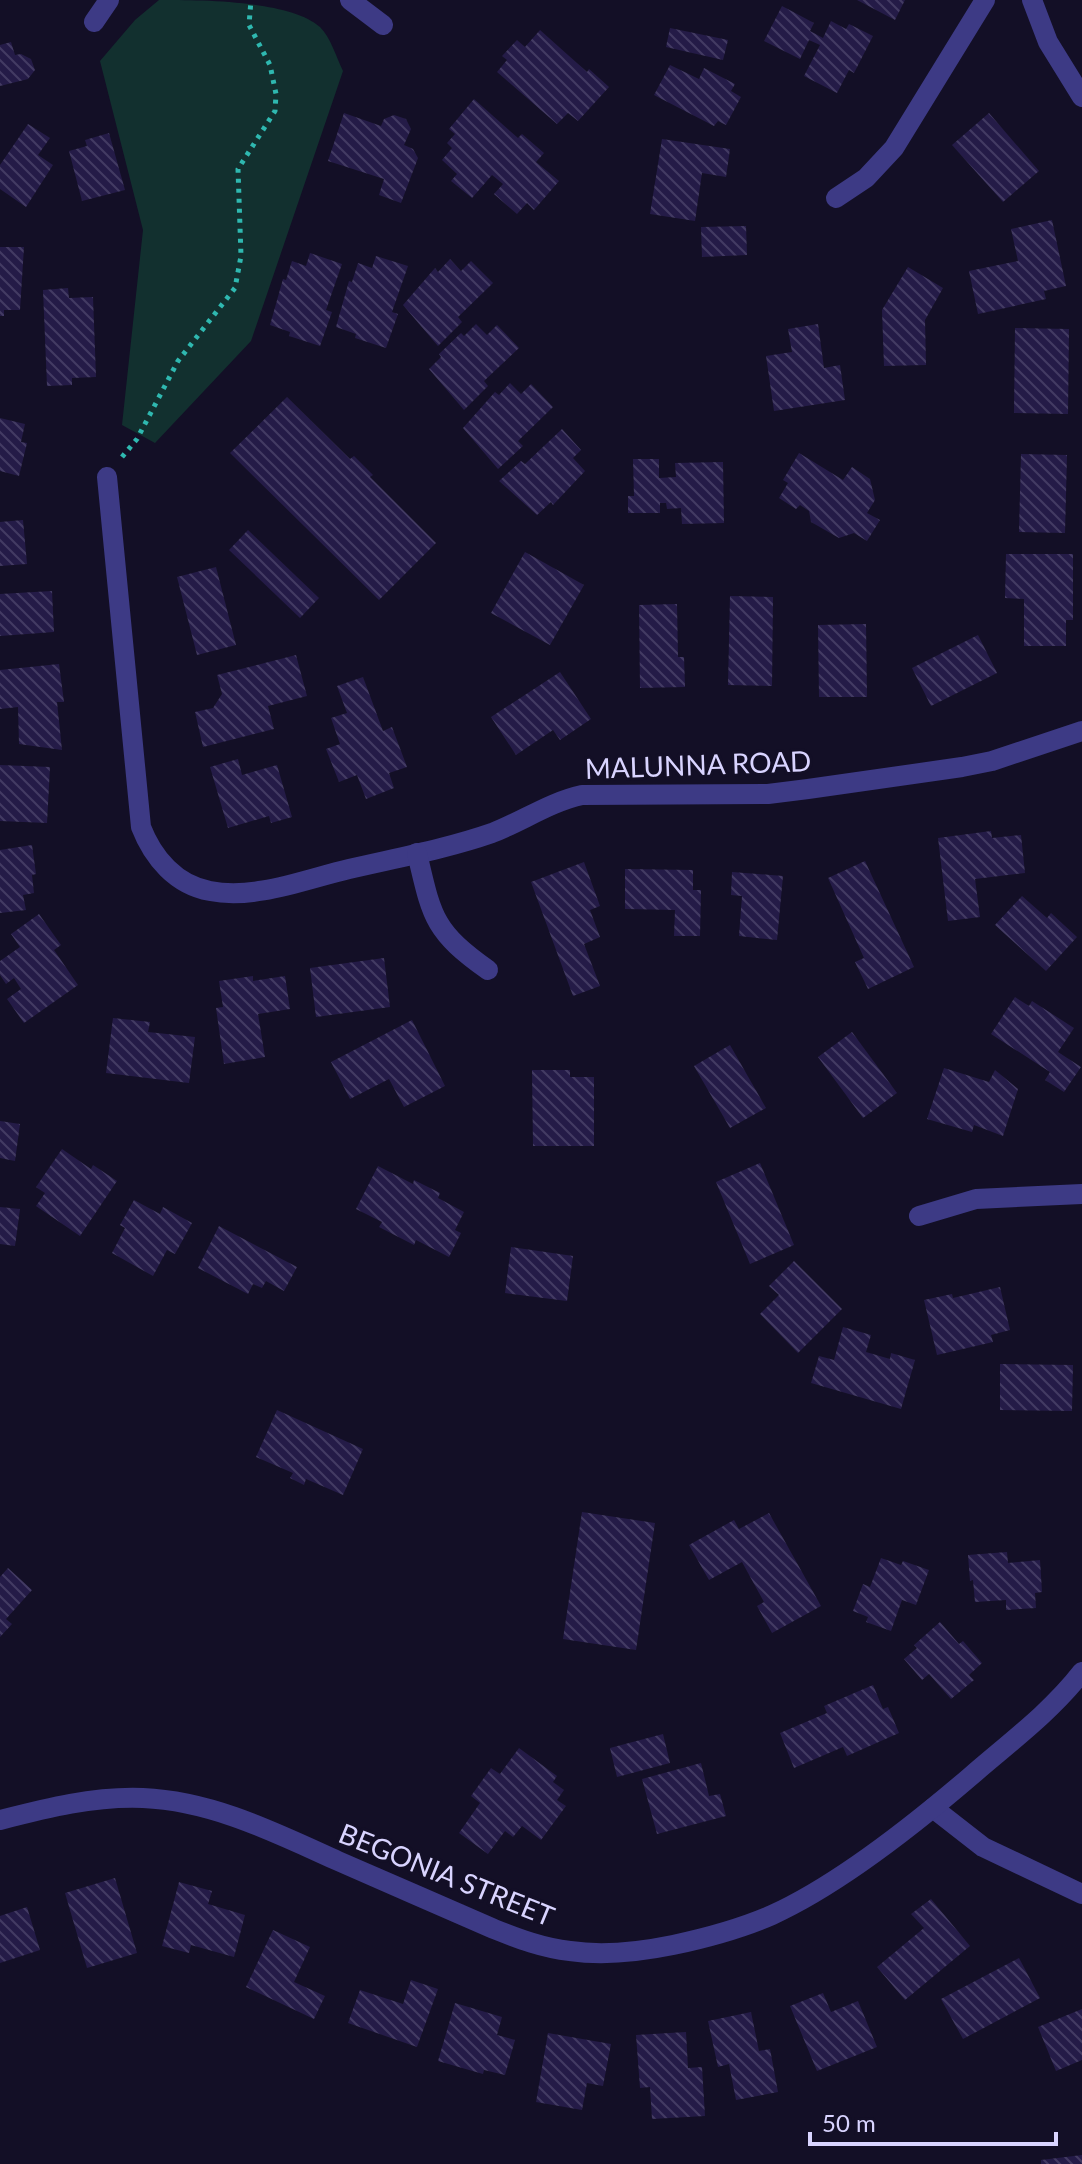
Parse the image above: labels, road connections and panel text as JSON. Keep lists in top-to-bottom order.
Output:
{
  "streets": {
    "street": ["MALUNNA ROAD", "BEGONIA STREET"]
  },
  "scale_bar": "50 m"
}
